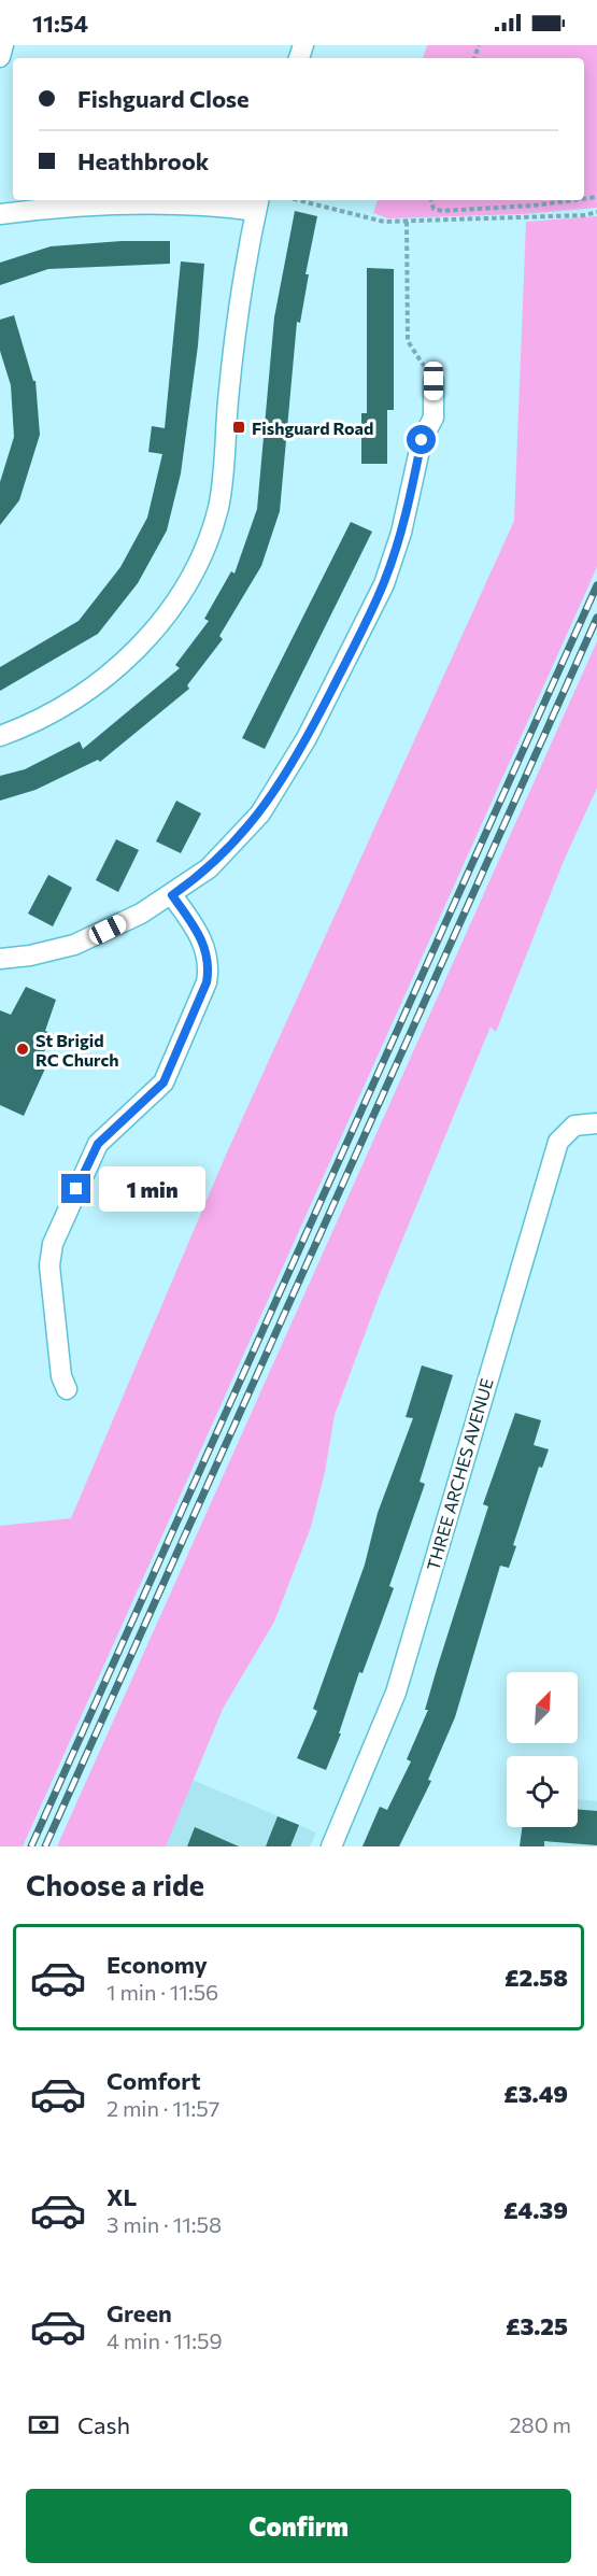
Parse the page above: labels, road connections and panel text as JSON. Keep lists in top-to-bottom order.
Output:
{
  "streets": {
    "street": ["THREE ARCHES AVENUE"]
  },
  "places": {
    "transit": ["Fishguard Road"],
    "other": ["St Brigid RC Church"]
  },
  "north": "top right",
  "page": {
    "status": "11:54",
    "banner": ["Fishguard Close", "Heathbrook"],
    "bubble": "1 min",
    "heading": "Choose a ride",
    "list": [
      {
        "name": "Economy",
        "note": "1 min · 11:56",
        "value": "£2.58"
      },
      {
        "name": "Comfort",
        "note": "2 min · 11:57",
        "value": "£3.49"
      },
      {
        "name": "XL",
        "note": "3 min · 11:58",
        "value": "£4.39"
      },
      {
        "name": "Green",
        "note": "4 min · 11:59",
        "value": "£3.25"
      }
    ],
    "pay": ["Cash", "280 m"],
    "buttons": "Confirm"
  }
}
